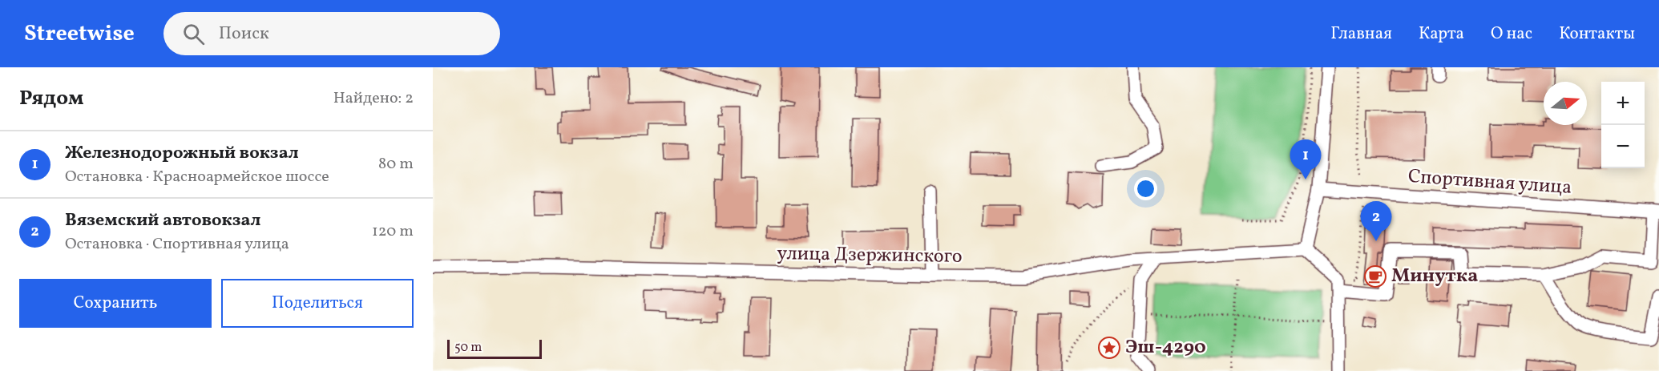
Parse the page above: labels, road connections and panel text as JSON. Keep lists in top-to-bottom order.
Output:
{
  "streets": {
    "street": ["Спортивная улица", "улица Дзержинского"]
  },
  "places": {
    "cafe": ["Минутка"],
    "place": ["Эш-4290"]
  },
  "scale_bar": "50 m",
  "north": "right",
  "page": {
    "header": "Streetwise",
    "search": "Поиск",
    "nav": [
      "Главная",
      "Карта",
      "О нас",
      "Контакты"
    ],
    "heading": ["Рядом", "Найдено: 2"],
    "map_buttons": ["+", "−"],
    "list": [
      {
        "mark": "1",
        "name": "Железнодорожный вокзал",
        "note": "Остановка · Красноармейское шоссе",
        "value": "80 m"
      },
      {
        "mark": "2",
        "name": "Вяземский автовокзал",
        "note": "Остановка · Спортивная улица",
        "value": "120 m"
      }
    ],
    "pins": ["1", "2"],
    "buttons": ["Сохранить", "Поделиться"],
    "scale": "50 m"
  }
}
